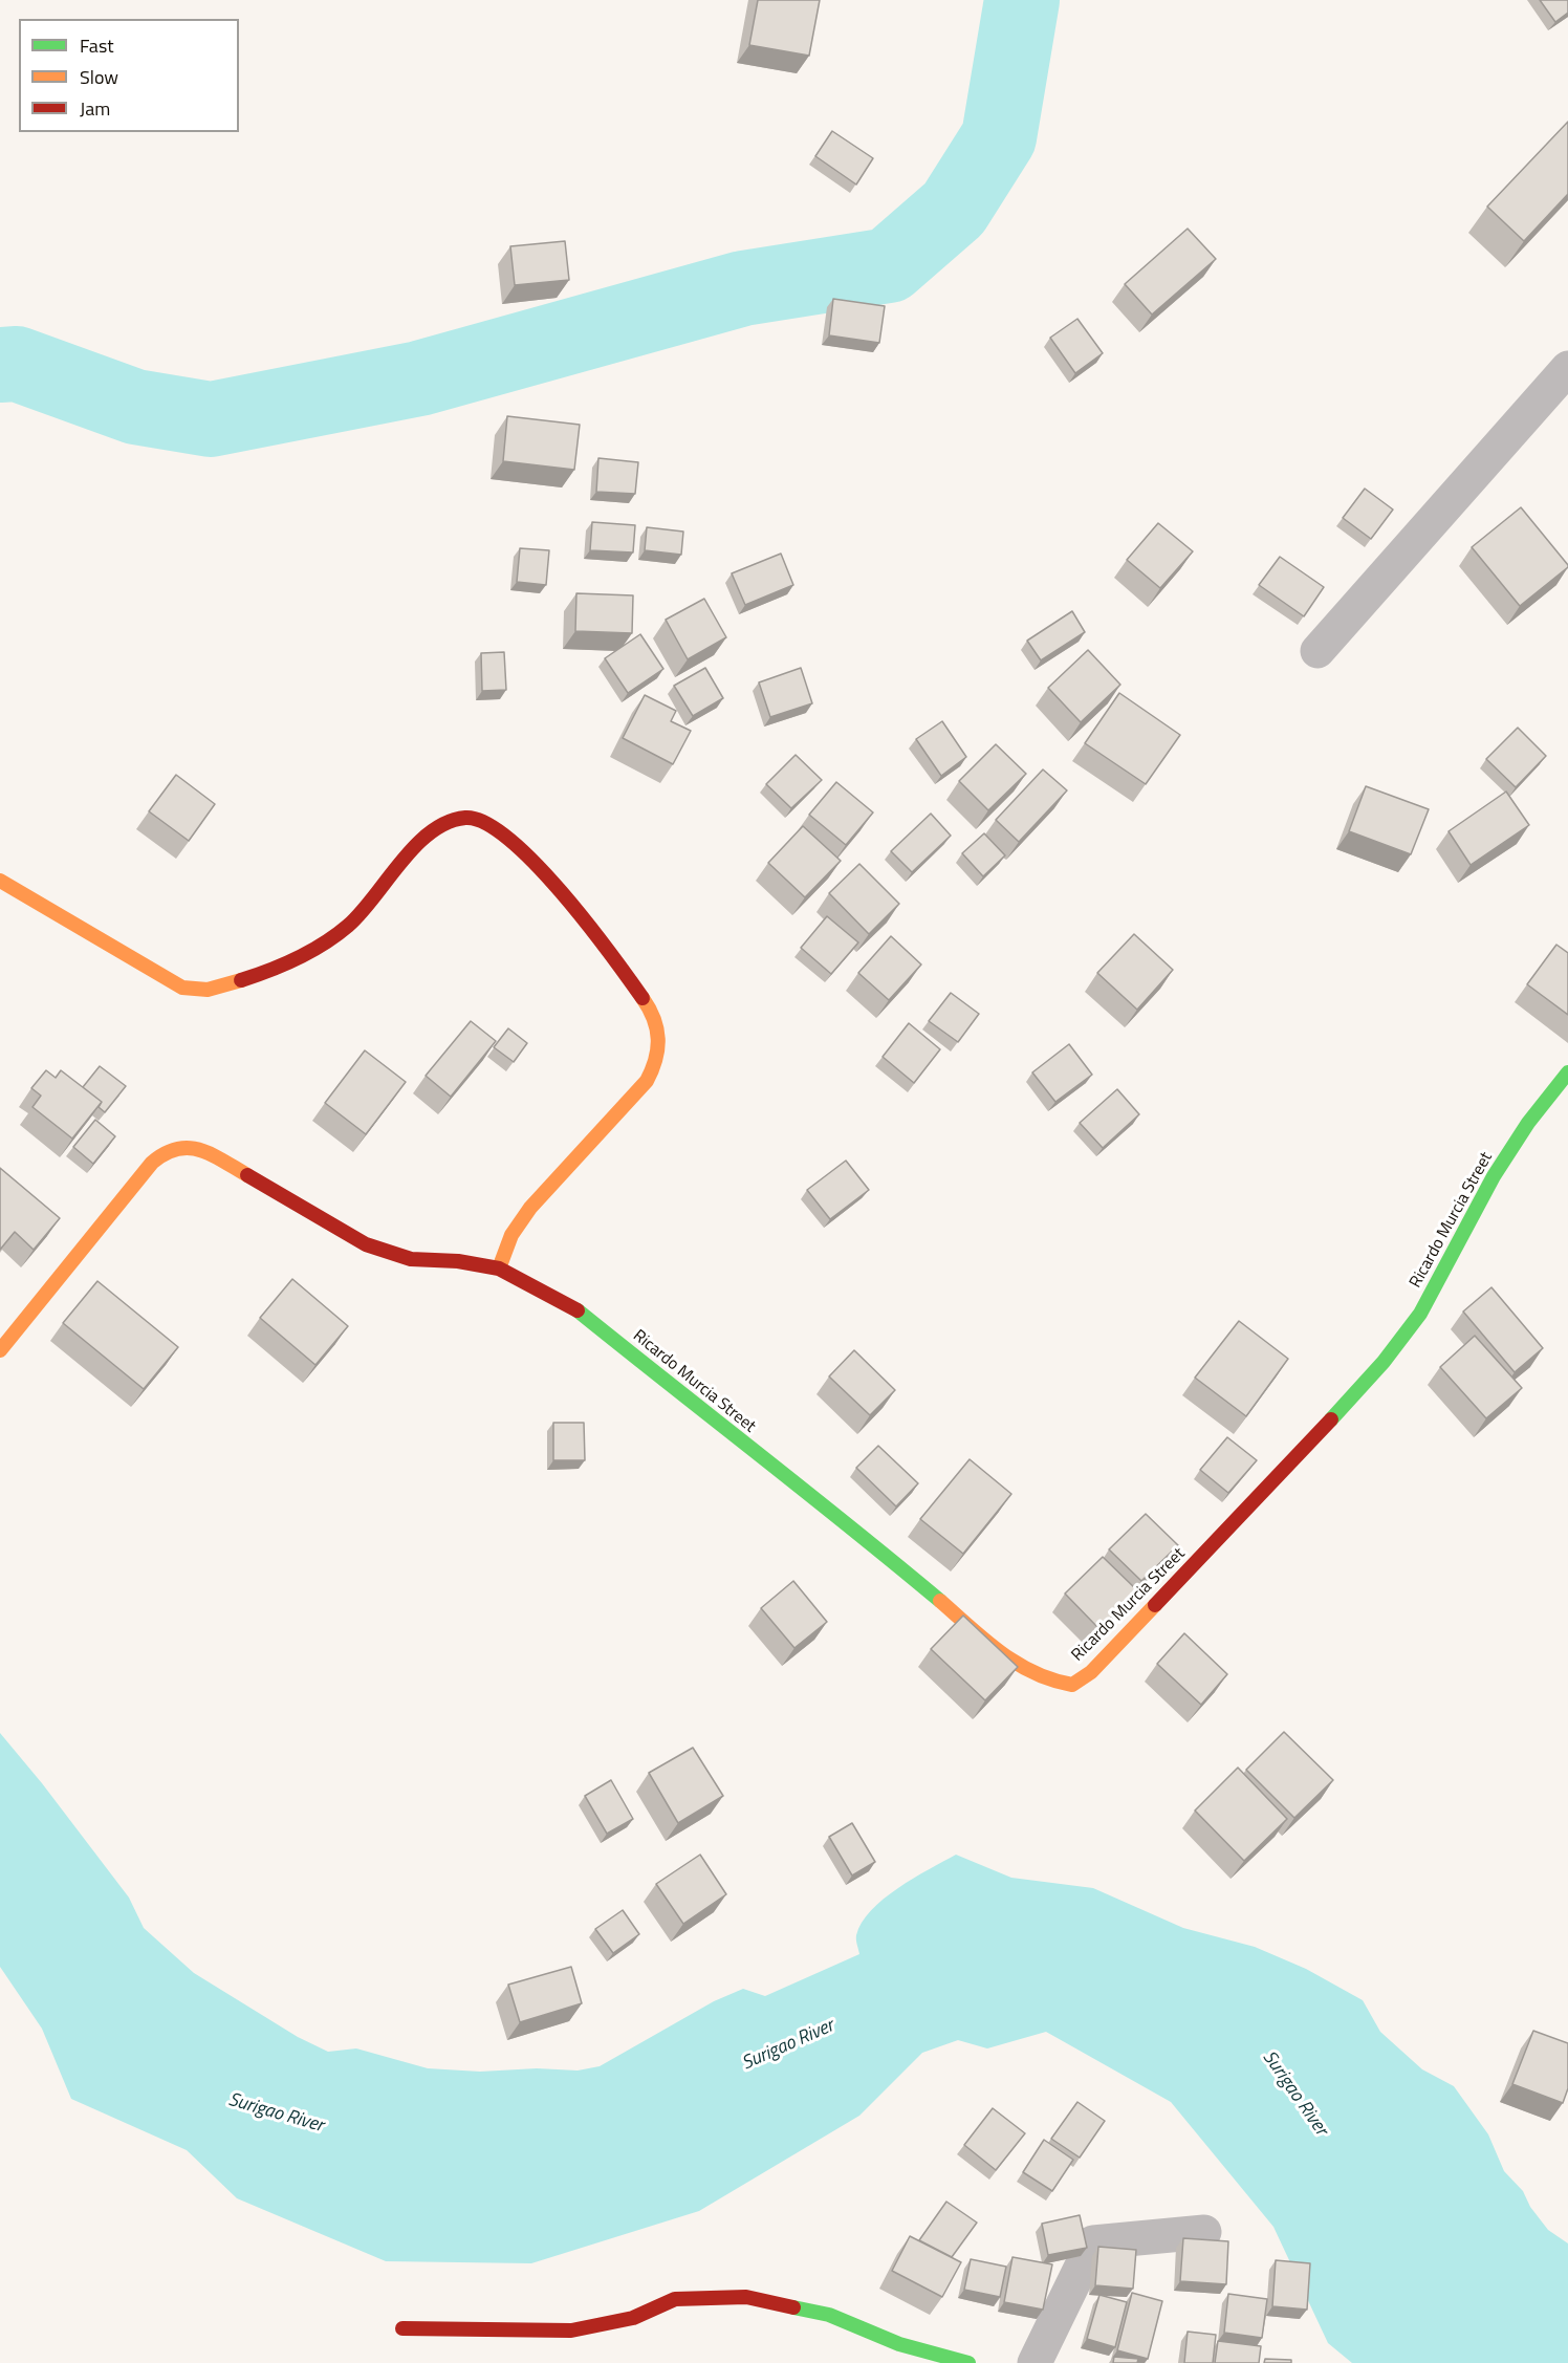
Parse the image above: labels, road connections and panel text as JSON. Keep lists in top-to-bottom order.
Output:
{
  "streets": {
    "street": ["Ricardo Murcia Street"]
  },
  "water": ["Surigao River"],
  "legend": ["Fast", "Slow", "Jam"]
}
